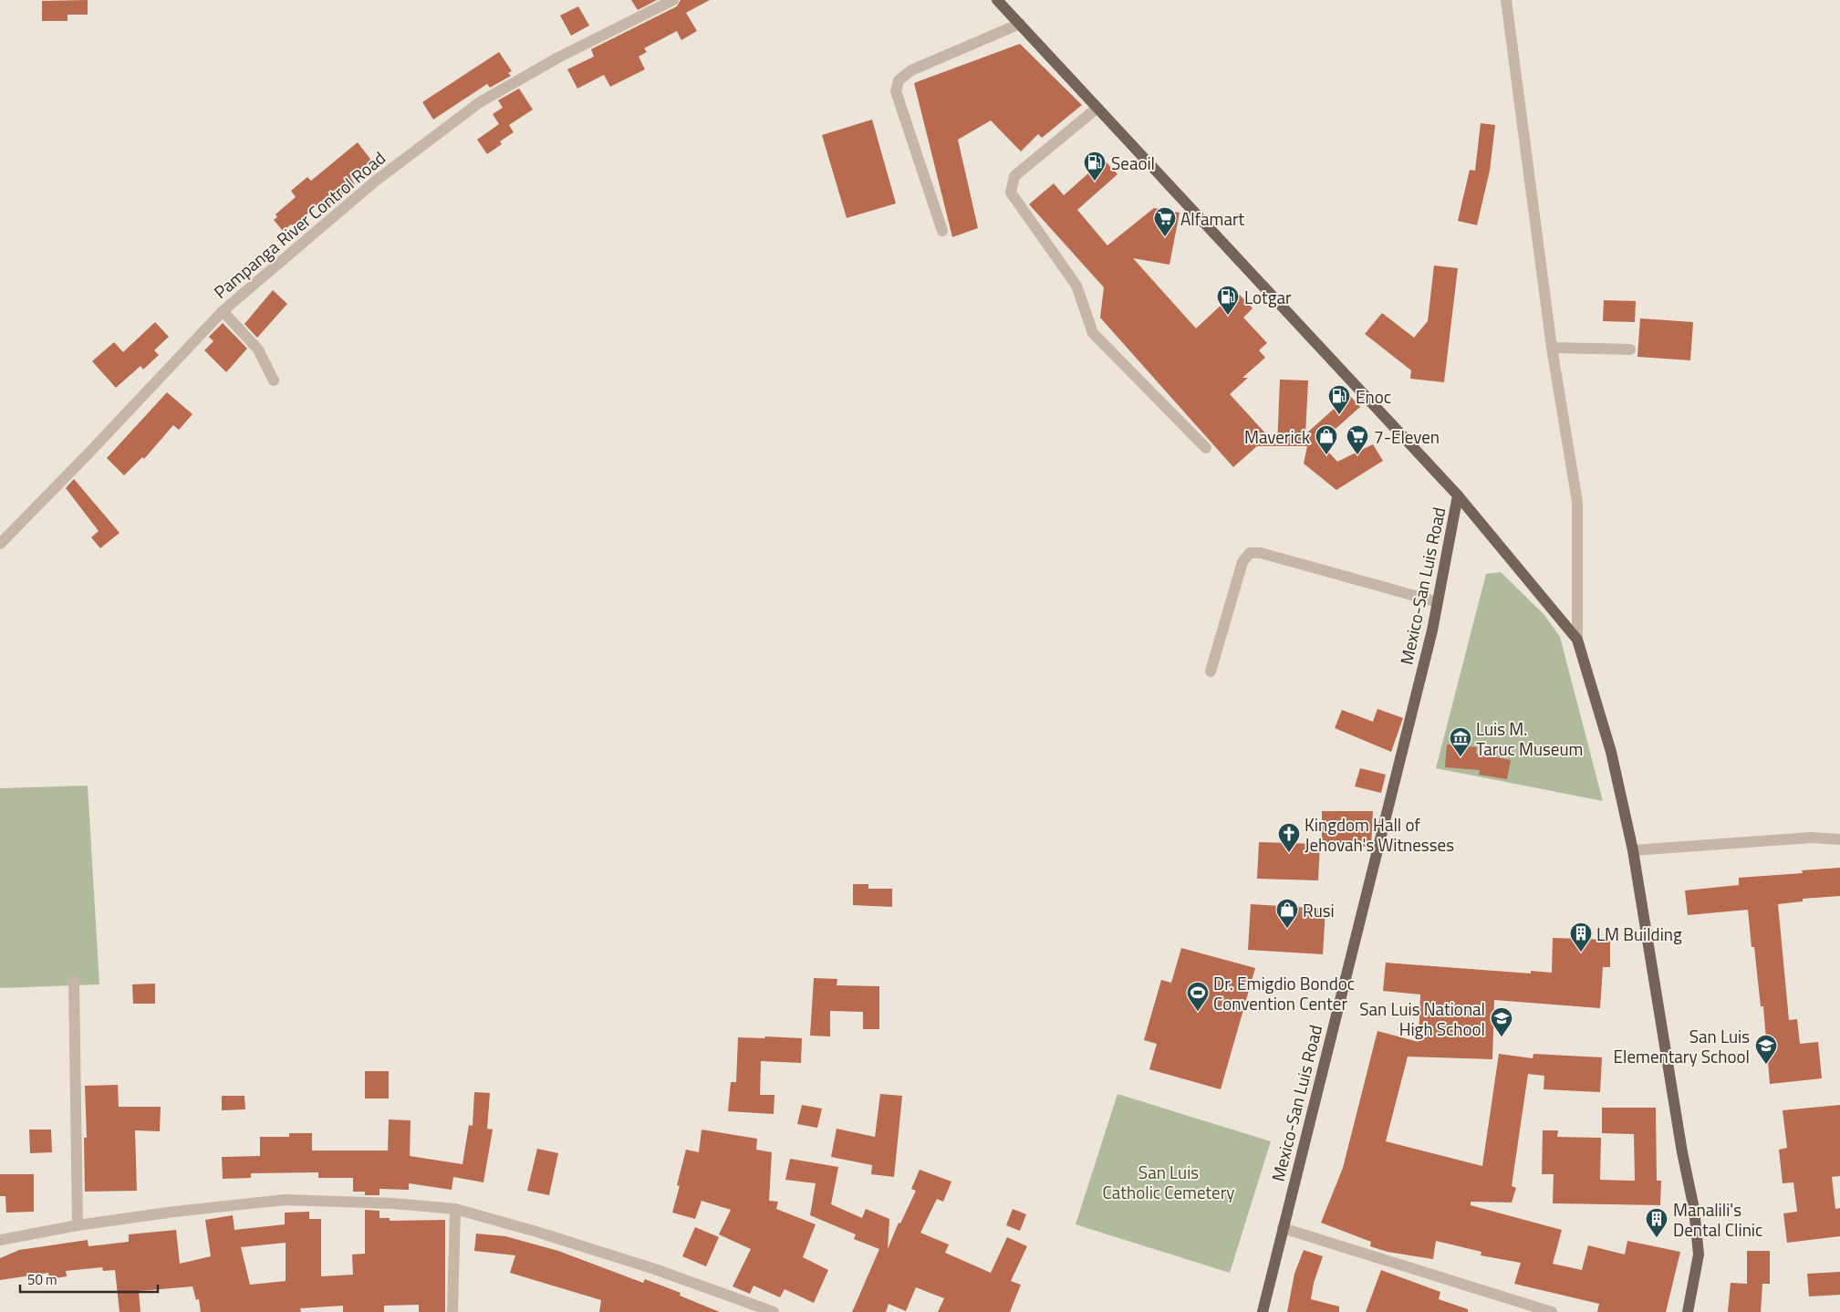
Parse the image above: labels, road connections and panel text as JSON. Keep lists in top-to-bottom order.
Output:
{
  "streets": {
    "main road": ["Mexico-San Luis Road"],
    "street": ["Pampanga River Control Road"]
  },
  "parks": ["San Luis Catholic Cemetery"],
  "places": {
    "fuel station": ["Seaoil", "Lotgar", "Enoc"],
    "supermarket": ["Alfamart", "7-Eleven"],
    "shop": ["Maverick", "Rusi"],
    "museum": ["Luis M. Taruc Museum"],
    "church": ["Kingdom Hall of Jehovah's Witnesses"],
    "building": ["LM Building", "Manalili's Dental Clinic"],
    "sports": ["Dr. Emigdio Bondoc Convention Center"],
    "school or university": ["San Luis National High School", "San Luis Elementary School"]
  },
  "scale_bar": "50 m"
}
